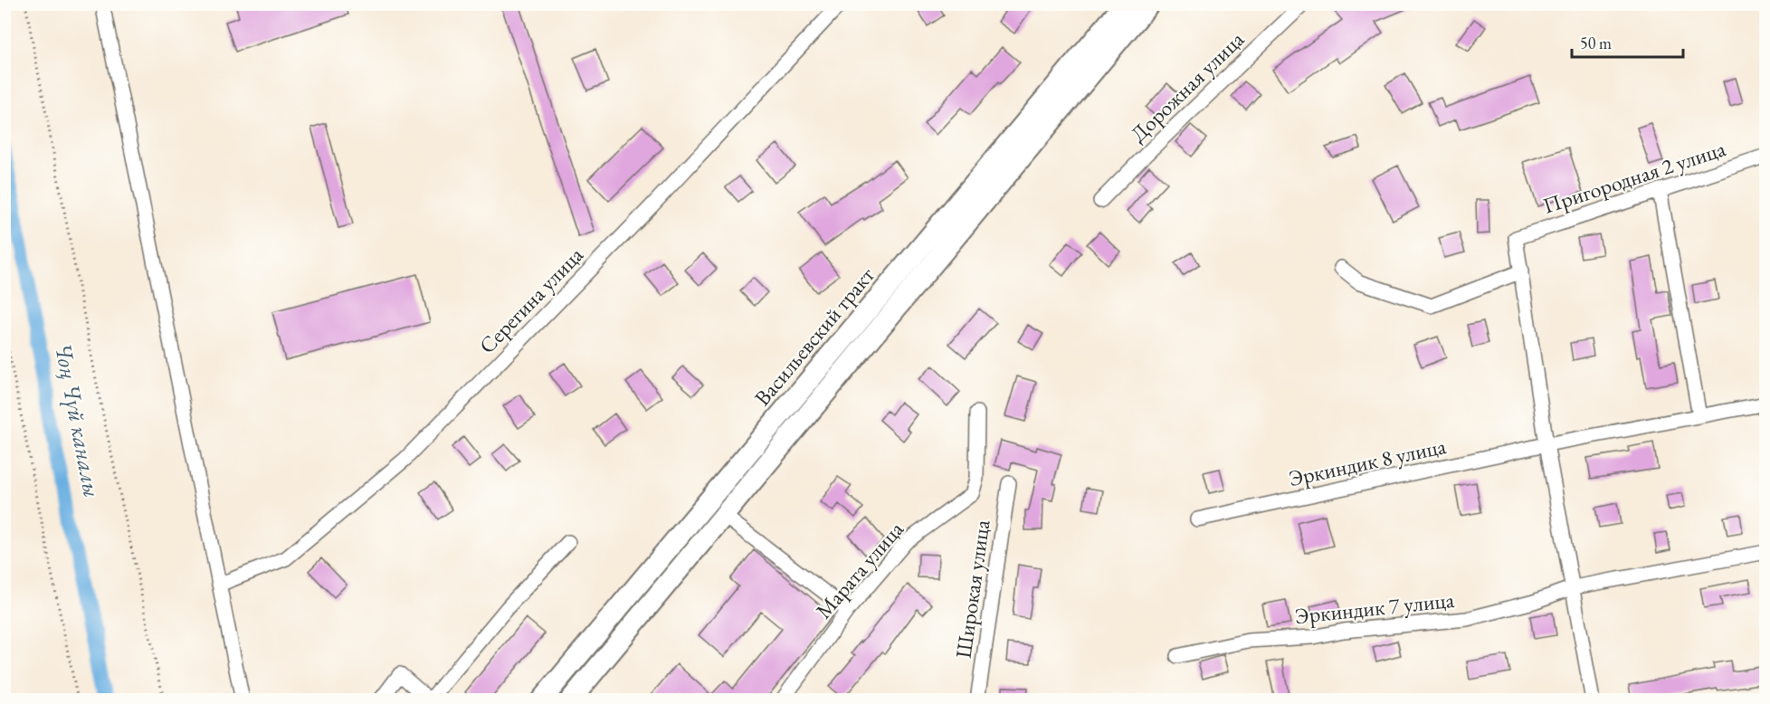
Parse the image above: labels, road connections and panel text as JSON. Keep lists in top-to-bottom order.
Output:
{
  "streets": {
    "main road": ["Васильевский тракт"],
    "street": [
      "Дорожная улица",
      "Пригородная 2 улица",
      "Серегина улица",
      "Эркиндик 8 улица",
      "Марата улица",
      "Широкая улица",
      "Эркиндик 7 улица"
    ]
  },
  "water": ["Чоң Чүй каналы"],
  "scale_bar": "50 m"
}
